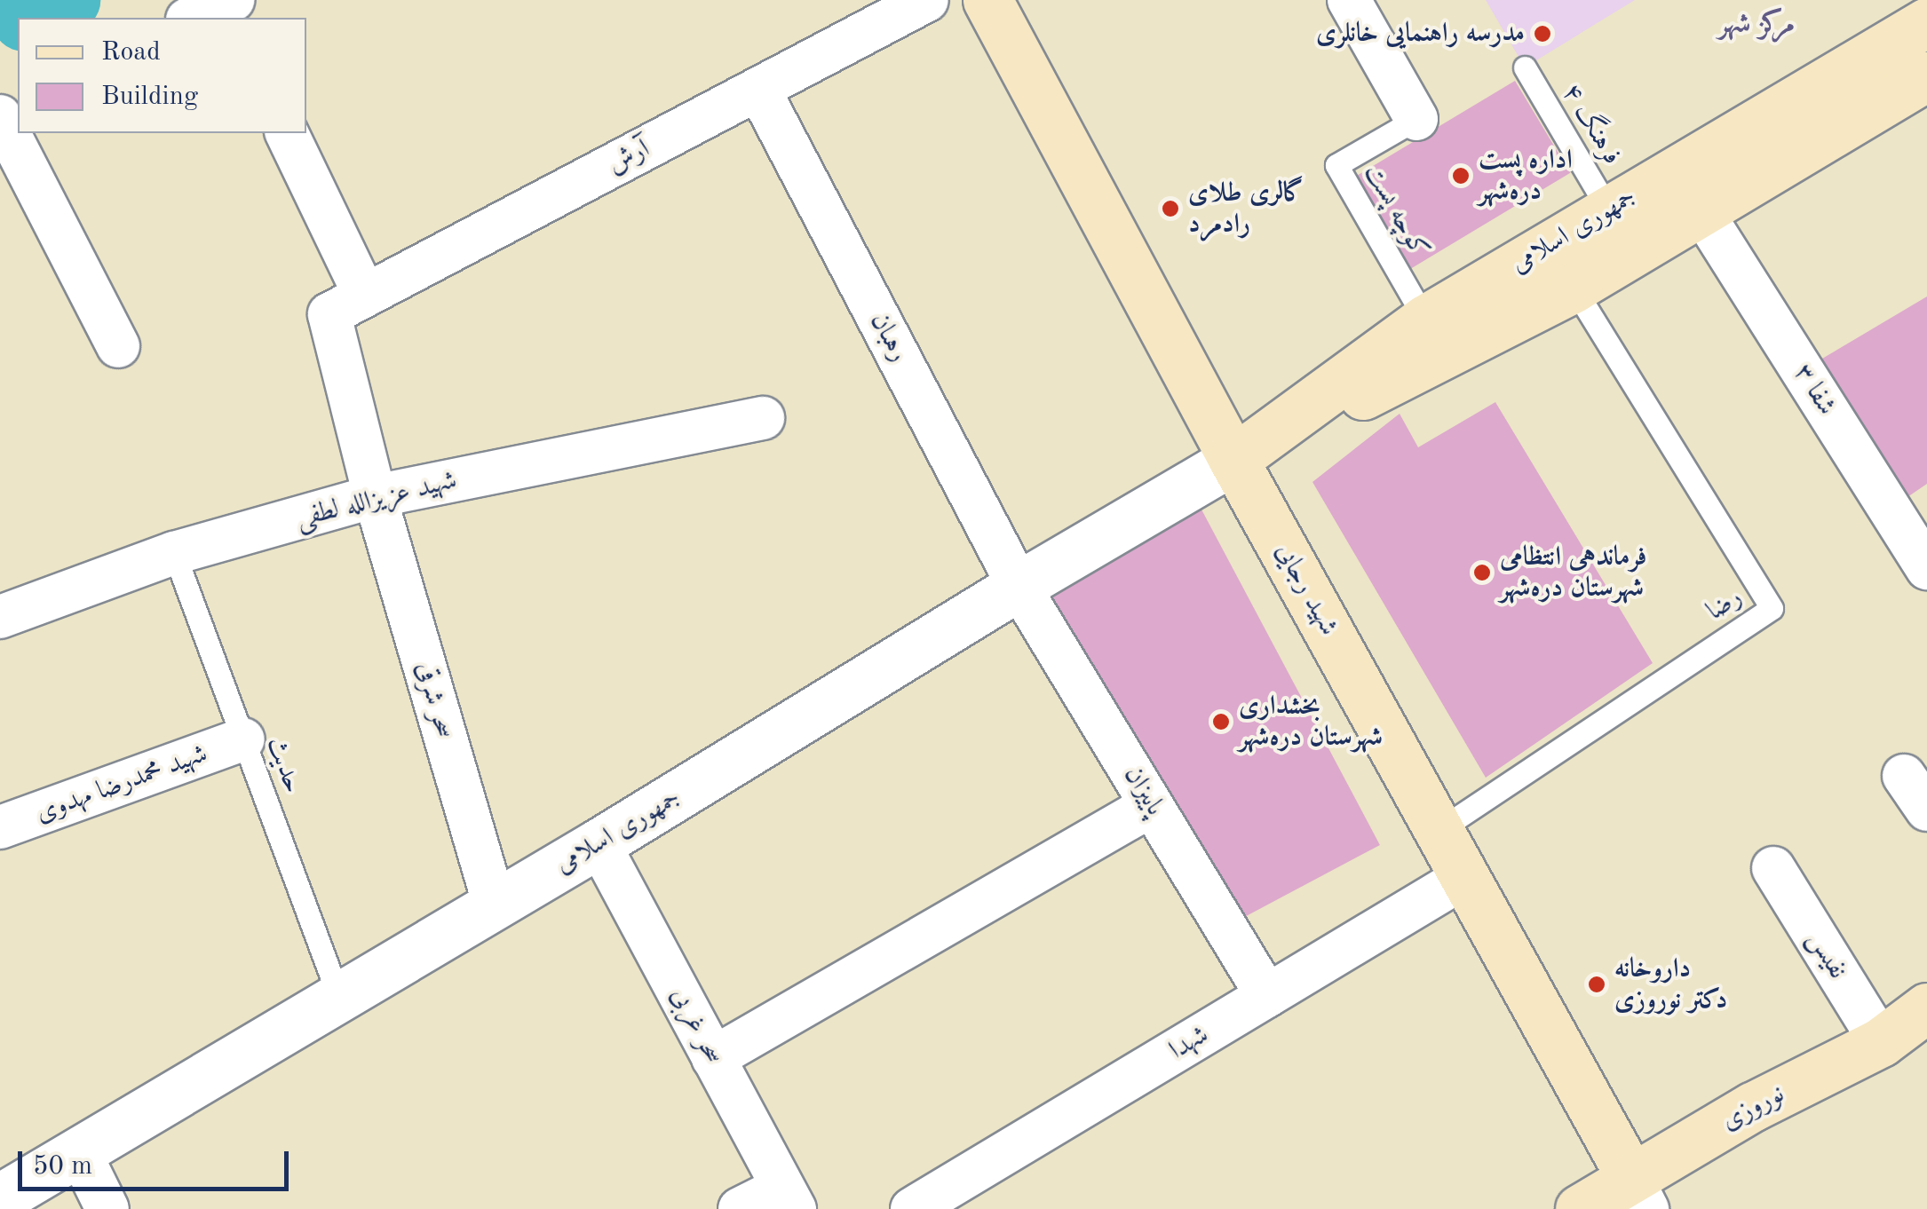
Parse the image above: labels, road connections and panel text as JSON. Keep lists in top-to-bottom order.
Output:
{
  "streets": {
    "main road": ["جمهوری اسلامی", "شهید رجایی", "نوروزی"],
    "street": [
      "آرش",
      "رهبان",
      "شفا ۳",
      "شهید عزیزالله لطفی",
      "سحر شرقی",
      "شهید محمدرضا مهدوی",
      "پاییزان",
      "نفیس",
      "سحر غربی",
      "شهدا"
    ],
    "lane": [
      "فرهنگ ۴",
      "کوچه پست",
      "رضا",
      "حدیث"
    ]
  },
  "crossings": [
    ["فرهنگ ۴", "جمهوری اسلامی"],
    ["آرش", "رهبان"],
    ["آرش", "سحر شرقی"],
    ["کوچه پست", "جمهوری اسلامی"],
    ["جمهوری اسلامی", "رهبان"],
    ["جمهوری اسلامی", "شفا ۳"],
    ["جمهوری اسلامی", "شهید رجایی"],
    ["جمهوری اسلامی", "رضا"],
    ["جمهوری اسلامی", "سحر شرقی"],
    ["جمهوری اسلامی", "حدیث"],
    ["جمهوری اسلامی", "پاییزان"],
    ["جمهوری اسلامی", "سحر غربی"],
    ["رهبان", "پاییزان"],
    ["شهید عزیزالله لطفی", "سحر شرقی"],
    ["شهید عزیزالله لطفی", "حدیث"],
    ["شهید رجایی", "رضا"],
    ["شهید رجایی", "شهدا"],
    ["شهید رجایی", "نوروزی"],
    ["حدیث", "شهید محمدرضا مهدوی"],
    ["پاییزان", "شهدا"],
    ["نفیس", "نوروزی"]
  ],
  "districts": ["مرکز شهر"],
  "places": [
    "مدرسه راهنمایی خانلری",
    "اداره پست دره‌شهر",
    "گالری طلای رادمرد",
    "فرماندهی انتظامی شهرستان دره‌شهر",
    "بخشداری شهرستان دره‌شهر",
    "داروخانه دکتر نوروزی"
  ],
  "legend": ["Road", "Building"],
  "scale_bar": "50 m"
}
